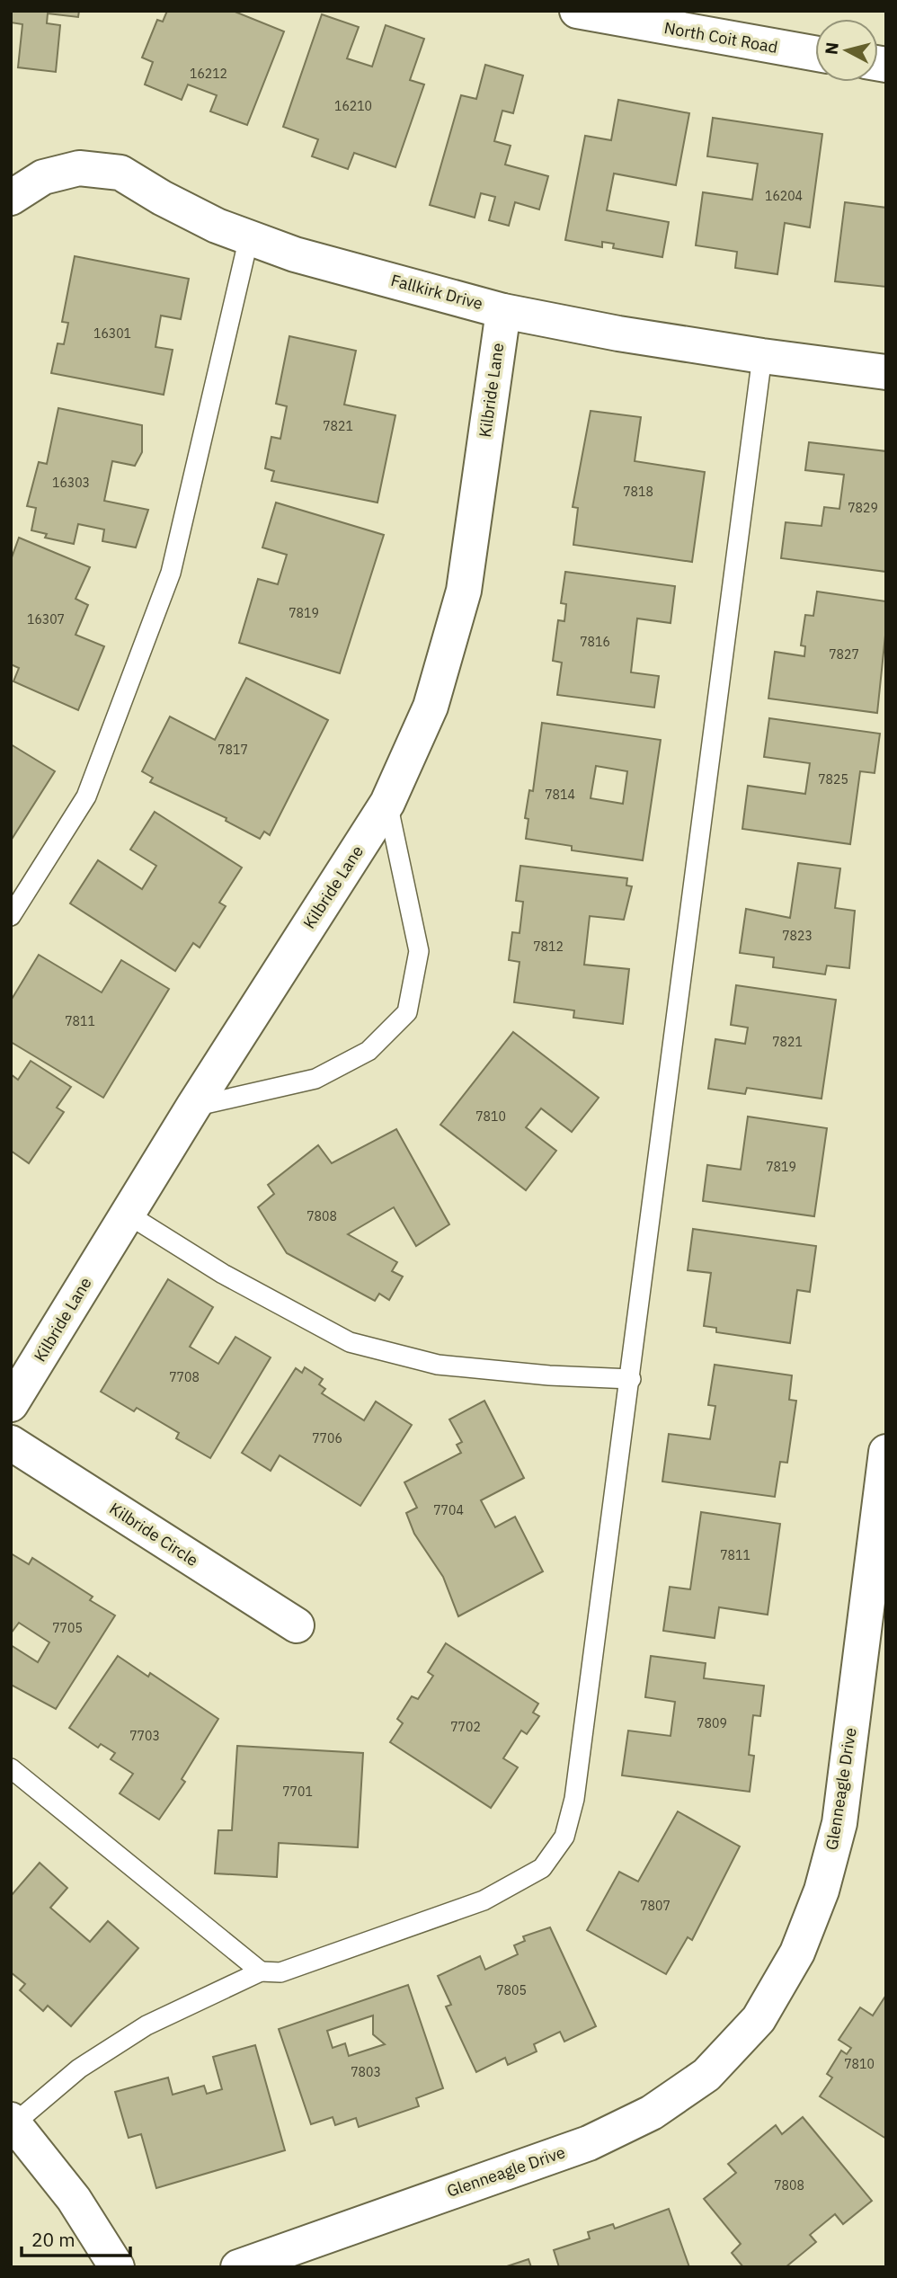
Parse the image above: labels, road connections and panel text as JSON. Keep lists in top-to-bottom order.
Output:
{
  "streets": {
    "street": [
      "North Coit Road",
      "Fallkirk Drive",
      "Kilbride Lane",
      "Kilbride Circle",
      "Glenneagle Drive"
    ]
  },
  "crossings": [
    ["Fallkirk Drive", "Kilbride Lane"]
  ],
  "house_numbers": [
    "16212",
    "16210",
    "16204",
    "16301",
    "7821",
    "16303",
    "7818",
    "7829",
    "7819",
    "16307",
    "7816",
    "7827",
    "7817",
    "7825",
    "7814",
    "7823",
    "7812",
    "7811",
    "7821",
    "7810",
    "7819",
    "7808",
    "7708",
    "7706",
    "7704",
    "7811",
    "7705",
    "7809",
    "7702",
    "7703",
    "7701",
    "7807",
    "7805",
    "7810",
    "7803",
    "7808"
  ],
  "scale_bar": "20 m",
  "north": "left"
}
